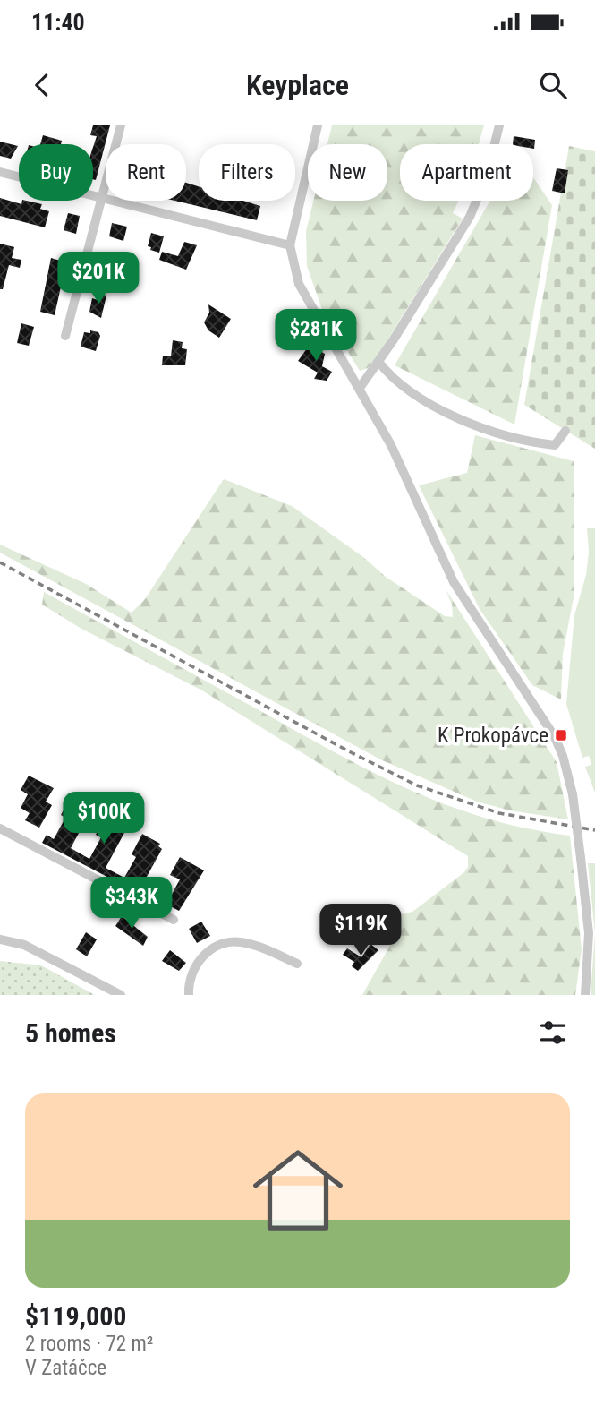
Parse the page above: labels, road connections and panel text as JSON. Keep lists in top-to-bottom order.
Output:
{
  "places": {
    "transit": ["K Prokopávce"]
  },
  "page": {
    "status": "11:40",
    "header": "Keyplace",
    "chip": [
      "Buy",
      "Rent",
      "Filters",
      "New",
      "Apartment"
    ],
    "price": [
      "$201K",
      "$281K",
      "$100K",
      "$343K",
      "$119K"
    ],
    "heading": "5 homes",
    "list": [
      {
        "name": "$119,000",
        "note": "2 rooms · 72 m² · V Zatáčce"
      }
    ]
  }
}
